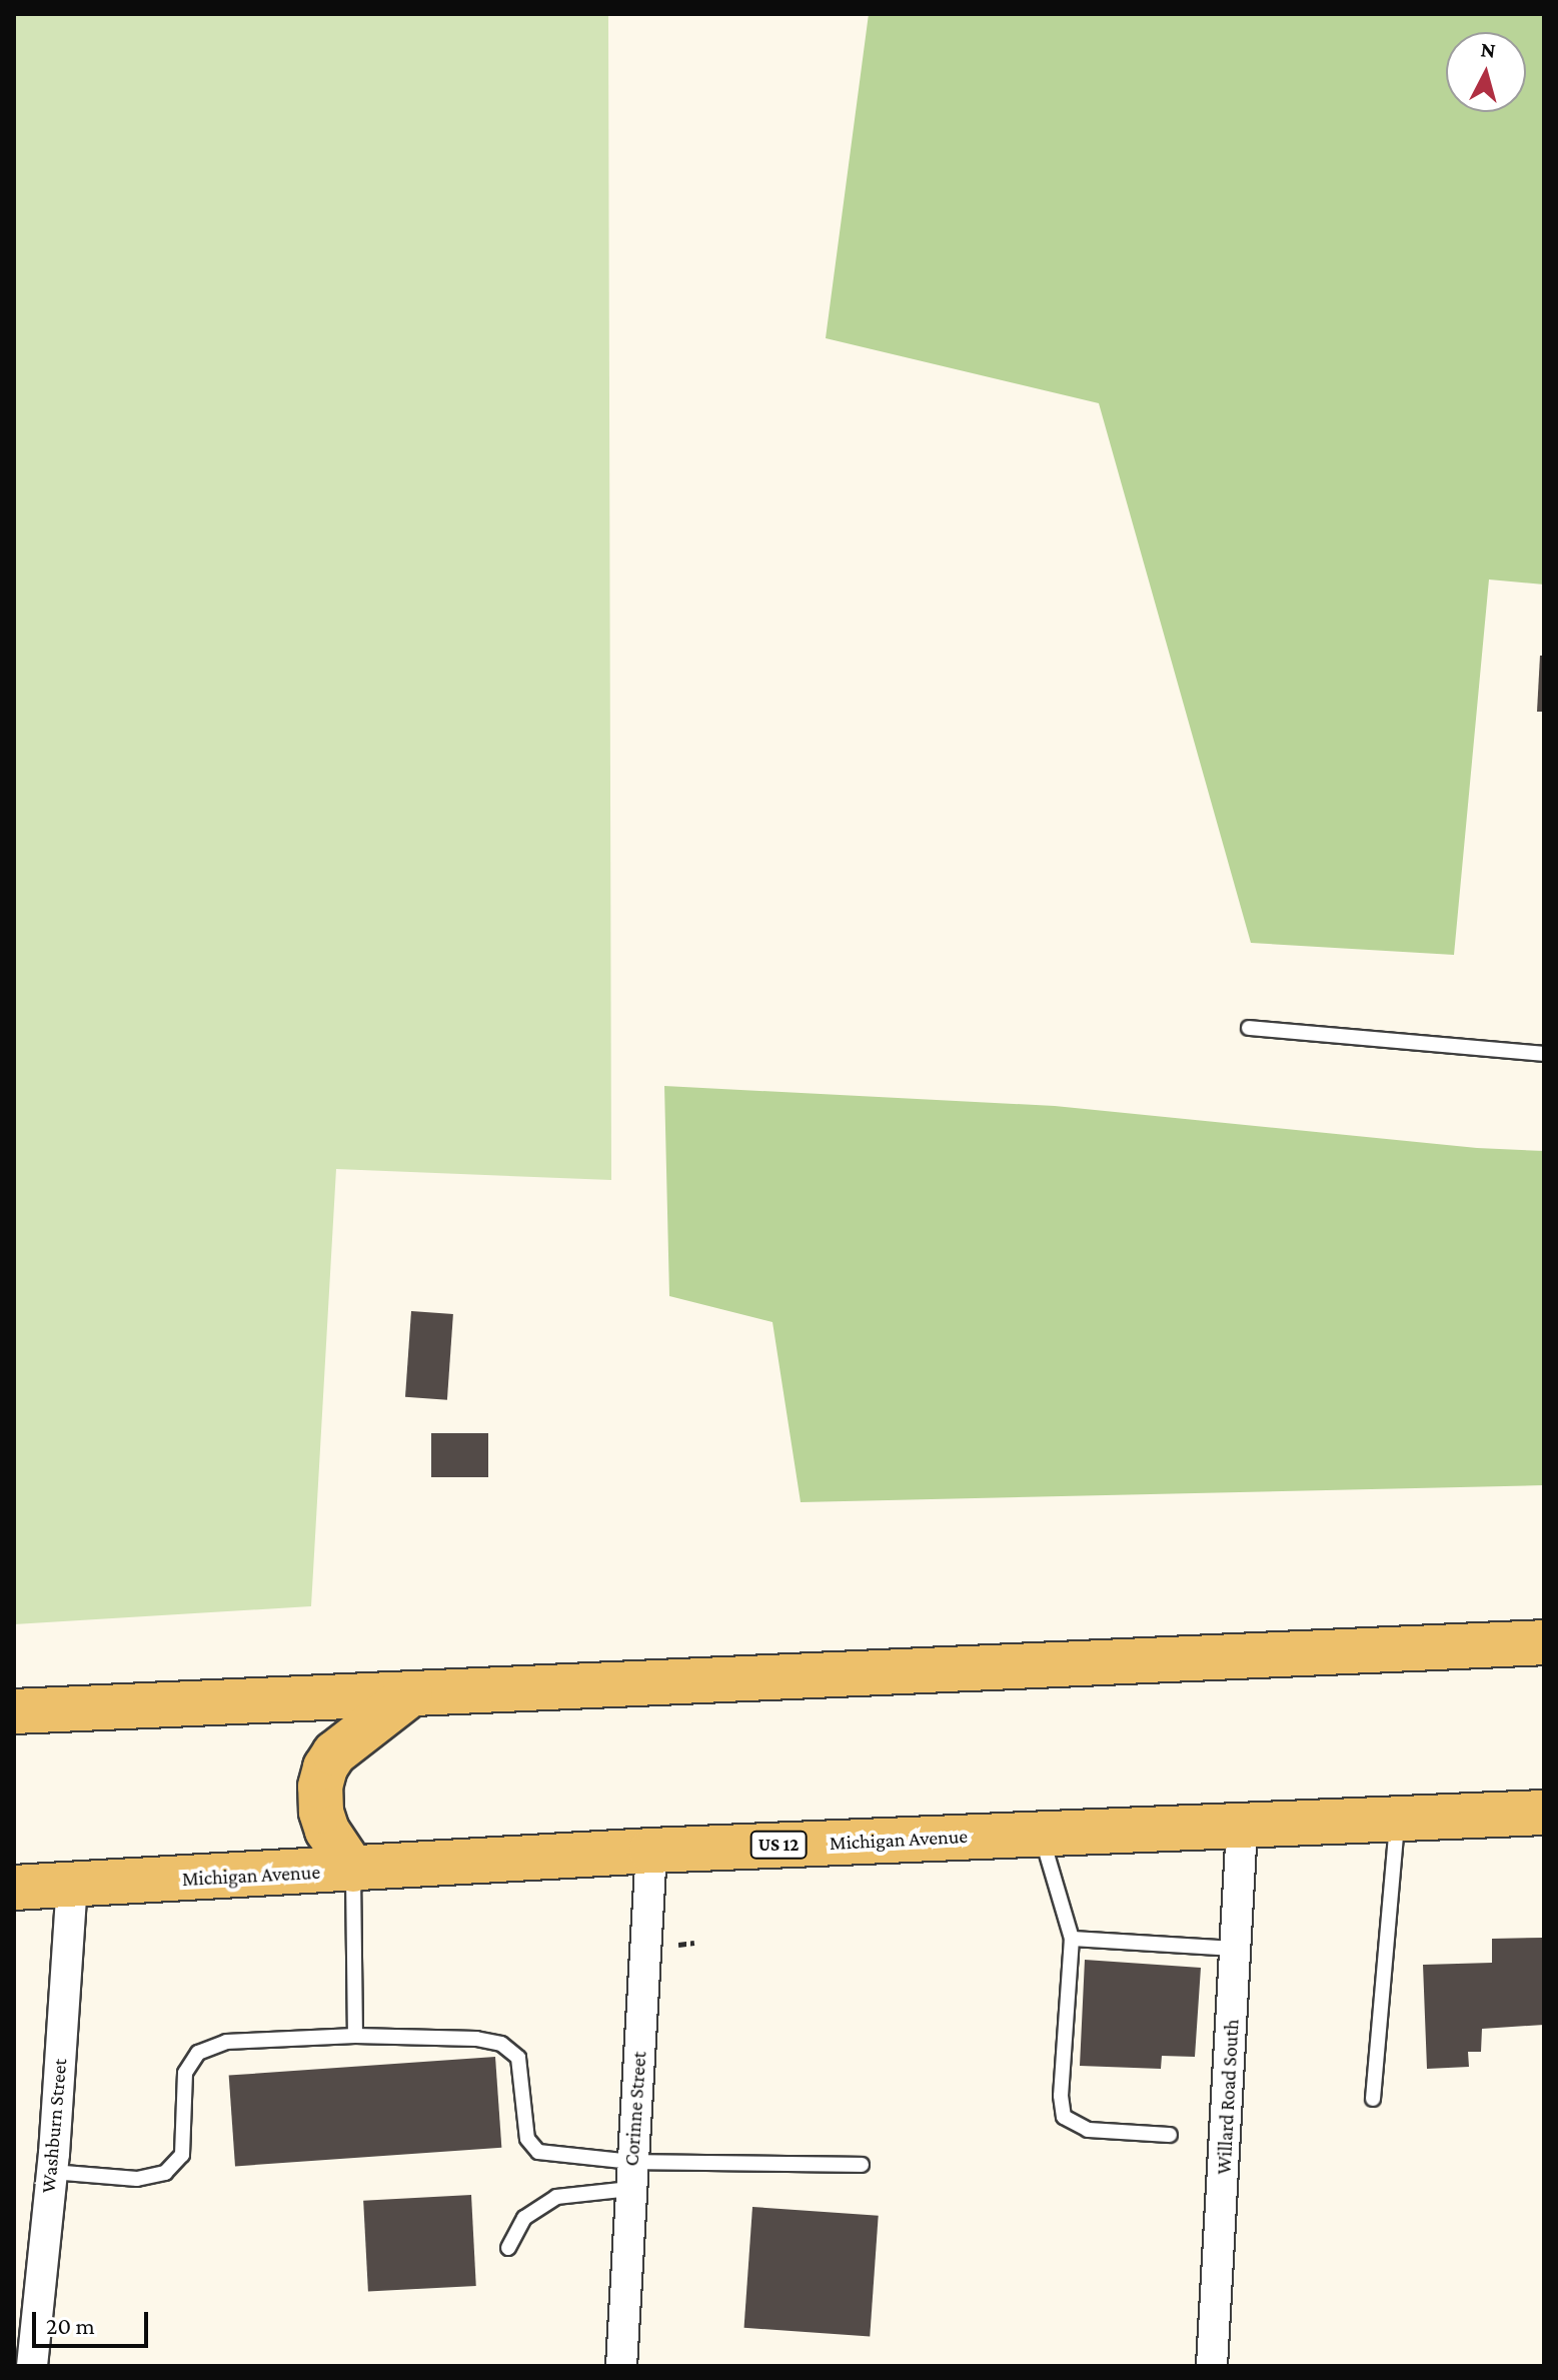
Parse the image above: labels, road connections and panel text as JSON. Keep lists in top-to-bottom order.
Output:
{
  "streets": {
    "main road": ["Michigan Avenue", "US 12"],
    "street": ["Willard Road South", "Corinne Street", "Washburn Street"]
  },
  "crossings": [
    ["Michigan Avenue", "Willard Road South"],
    ["Michigan Avenue", "Corinne Street"],
    ["Michigan Avenue", "Washburn Street"]
  ],
  "scale_bar": "20 m",
  "north": "top"
}
